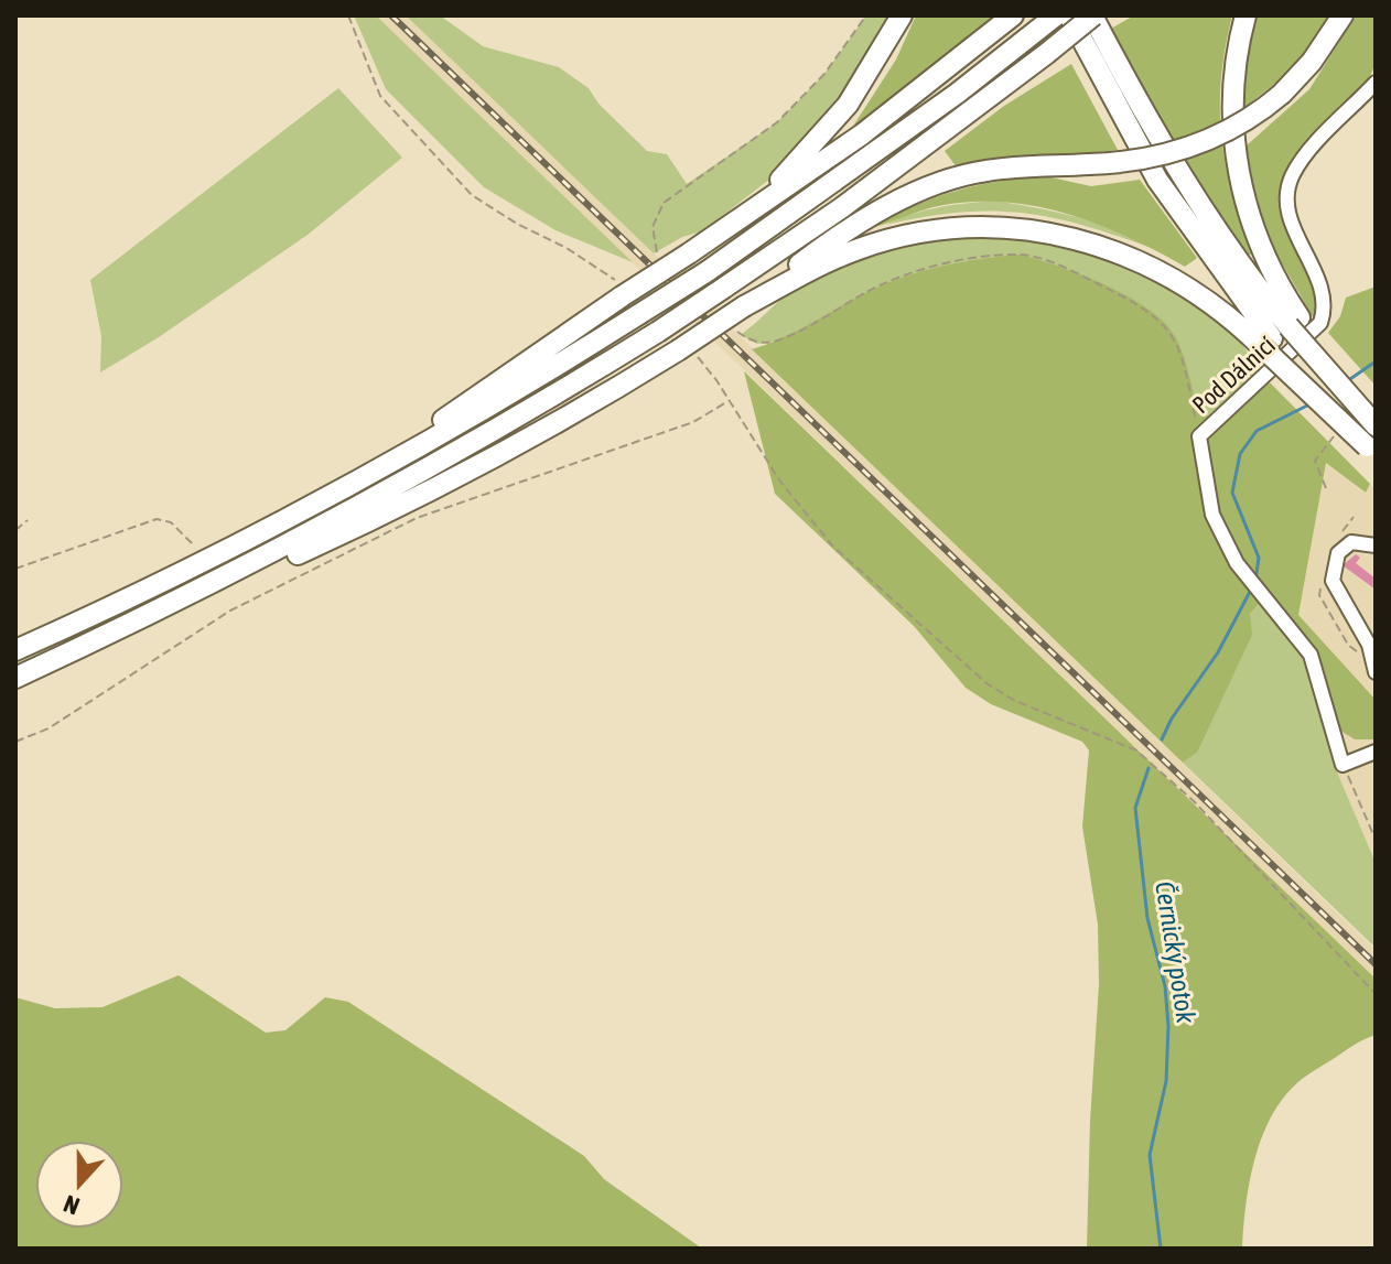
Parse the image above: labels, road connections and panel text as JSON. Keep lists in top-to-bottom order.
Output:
{
  "streets": {
    "street": ["Pod Dálnicí"]
  },
  "water": ["Černický potok"],
  "north": "bottom"
}
